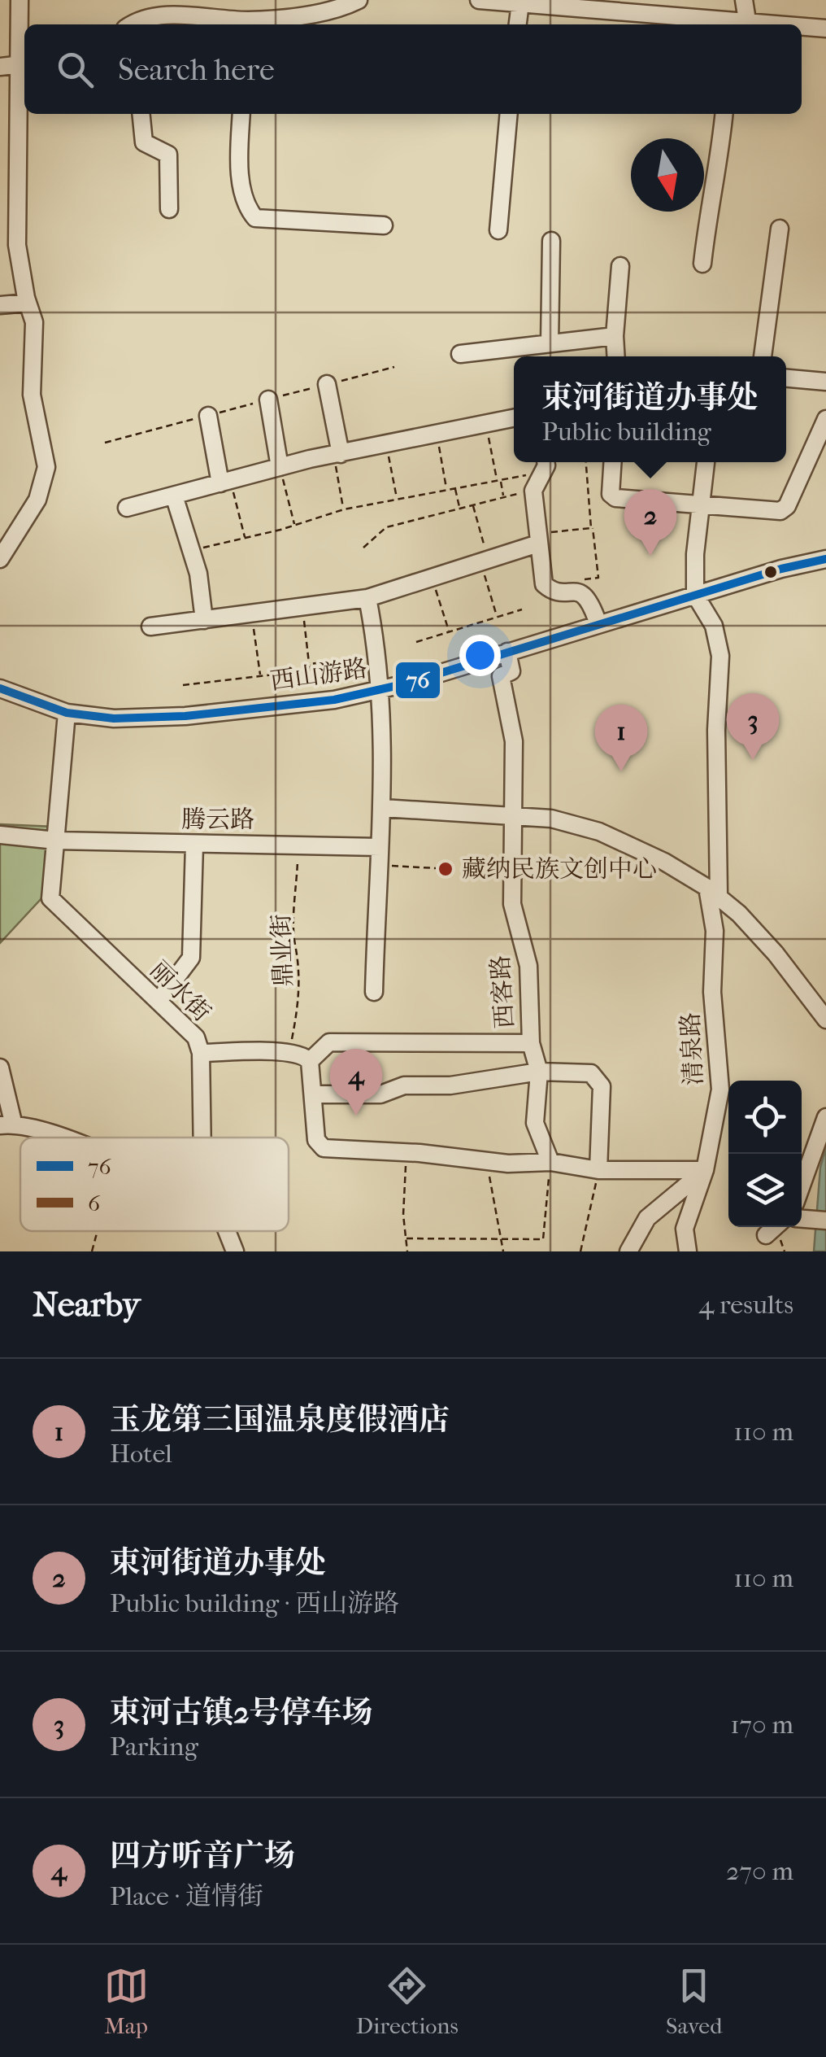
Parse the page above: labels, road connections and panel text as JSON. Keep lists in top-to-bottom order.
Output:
{
  "streets": {
    "street": [
      "西山游路",
      "腾云路",
      "丽水街",
      "西客路",
      "清泉路"
    ],
    "path": ["鼎业街"]
  },
  "crossings": [
    ["西山游路", "西客路"],
    ["西山游路", "清泉路"],
    ["腾云路", "鼎业街"],
    ["腾云路", "丽水街"]
  ],
  "places": ["藏纳民族文创中心"],
  "lines": ["transit line 76"],
  "legend": ["76", "6"],
  "north": "bottom",
  "page": {
    "search": "Search here",
    "popup": ["束河街道办事处", "Public building"],
    "pins": [
      "2",
      "3",
      "1",
      "4"
    ],
    "heading": ["Nearby", "4 results"],
    "list": [
      {
        "mark": "1",
        "name": "玉龙第三国温泉度假酒店",
        "note": "Hotel",
        "value": "110 m"
      },
      {
        "mark": "2",
        "name": "束河街道办事处",
        "note": "Public building · 西山游路",
        "value": "110 m"
      },
      {
        "mark": "3",
        "name": "束河古镇2号停车场",
        "note": "Parking",
        "value": "170 m"
      },
      {
        "mark": "4",
        "name": "四方听音广场",
        "note": "Place · 道情街",
        "value": "270 m"
      }
    ],
    "nav": ["Map", "Directions", "Saved"]
  }
}
